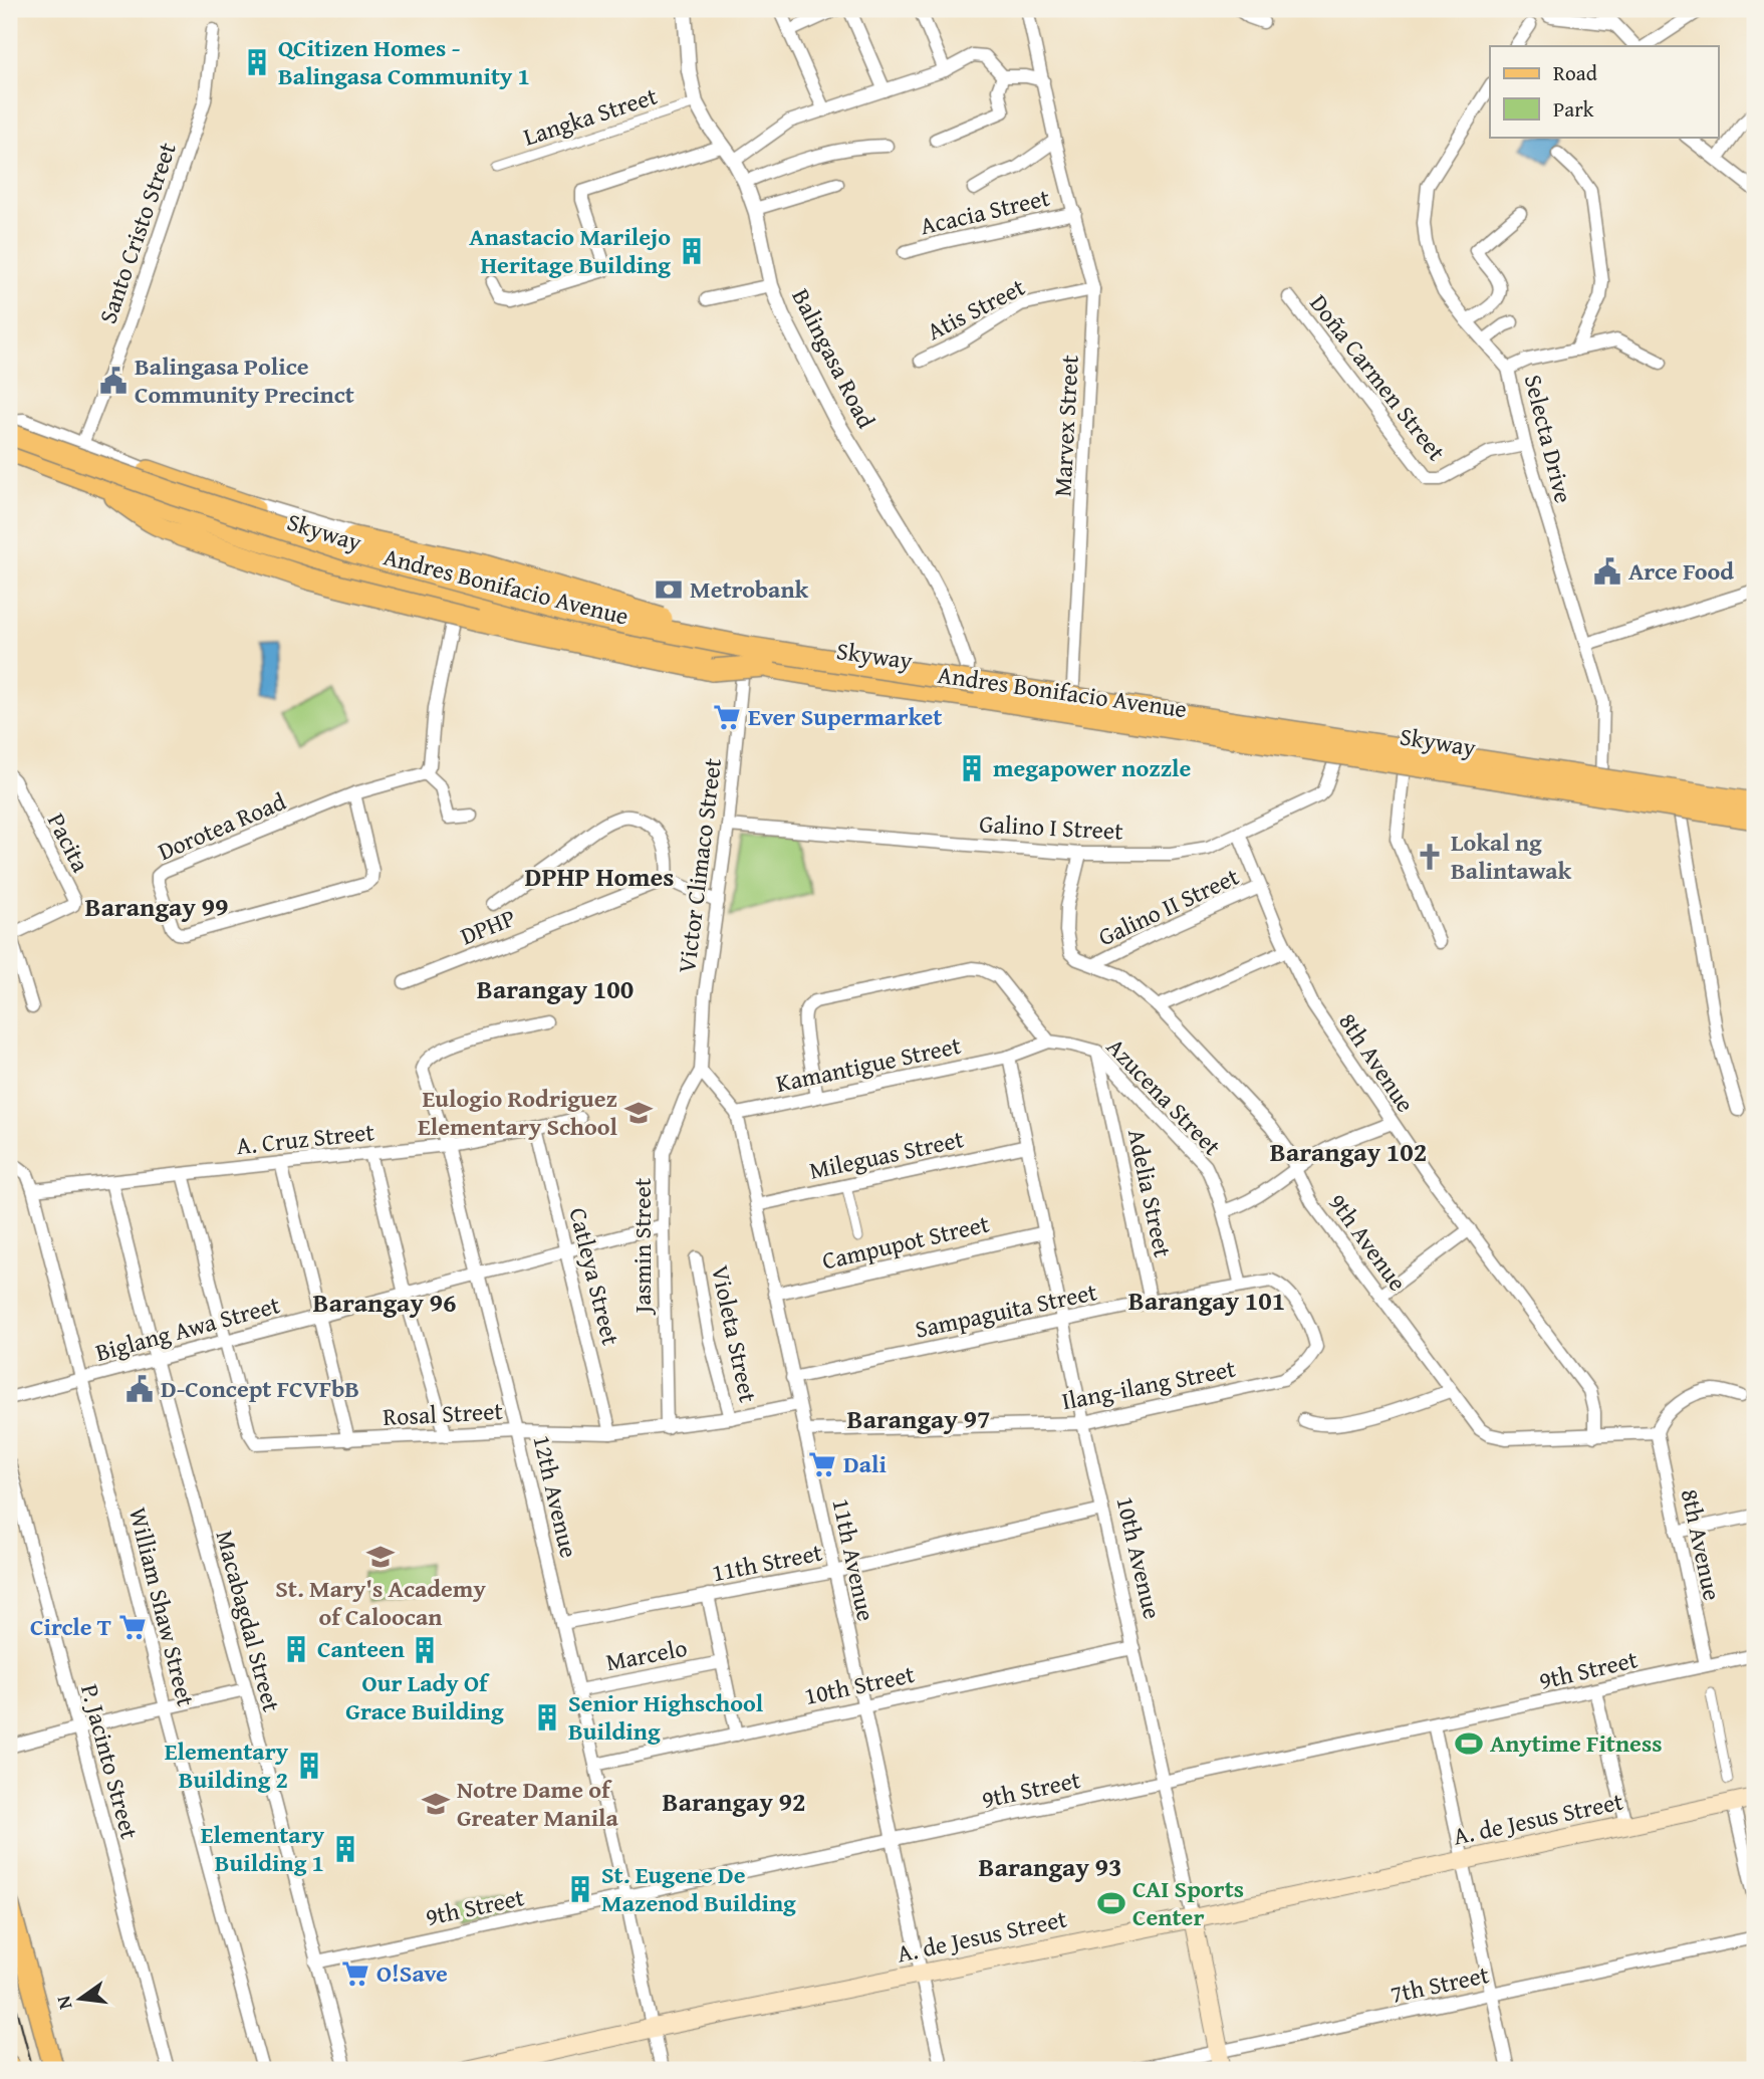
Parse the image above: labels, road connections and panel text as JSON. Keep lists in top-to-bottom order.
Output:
{
  "streets": {
    "highway": ["Skyway"],
    "main road": ["Andres Bonifacio Avenue", "10th Avenue", "A. de Jesus Street"],
    "street": [
      "Langka Street",
      "Acacia Street",
      "Santo Cristo Street",
      "Atis Street",
      "Balingasa Road",
      "Doña Carmen Street",
      "Marvex Street",
      "Selecta Drive",
      "Dorotea Road",
      "Galino Ⅰ Street",
      "Pacita",
      "Victor Climaco Street",
      "Galino Ⅱ Street",
      "DPHP",
      "8th Avenue",
      "Kamantigue Street",
      "Azucena Street",
      "A. Cruz Street",
      "Mileguas Street",
      "Adelia Street",
      "Campupot Street",
      "9th Avenue",
      "Jasmin Street",
      "Catleya Street",
      "Sampaguita Street",
      "Biglang Awa Street",
      "Violeta Street",
      "Ilang-ilang Street",
      "Rosal Street",
      "12th Avenue",
      "11th Avenue",
      "11th Street",
      "William Shaw Street",
      "Macabagdal Street",
      "Marcelo",
      "9th Street",
      "10th Street",
      "P. Jacinto Street",
      "7th Street"
    ]
  },
  "crossings": [
    ["Langka Street", "Balingasa Road"],
    ["Acacia Street", "Marvex Street"],
    ["Santo Cristo Street", "Andres Bonifacio Avenue"],
    ["Atis Street", "Marvex Street"],
    ["Balingasa Road", "Andres Bonifacio Avenue"],
    ["Doña Carmen Street", "Selecta Drive"],
    ["Marvex Street", "Andres Bonifacio Avenue"],
    ["Selecta Drive", "Andres Bonifacio Avenue"],
    ["Skyway", "Andres Bonifacio Avenue"],
    ["Skyway", "Victor Climaco Street"],
    ["Andres Bonifacio Avenue", "Galino Ⅰ Street"],
    ["Andres Bonifacio Avenue", "Victor Climaco Street"],
    ["Galino Ⅰ Street", "Victor Climaco Street"],
    ["Galino Ⅰ Street", "8th Avenue"],
    ["Galino Ⅰ Street", "9th Avenue"],
    ["Victor Climaco Street", "Jasmin Street"],
    ["Victor Climaco Street", "11th Avenue"],
    ["Galino Ⅱ Street", "8th Avenue"],
    ["Galino Ⅱ Street", "9th Avenue"],
    ["8th Avenue", "9th Avenue"],
    ["8th Avenue", "9th Street"],
    ["Kamantigue Street", "Azucena Street"],
    ["Kamantigue Street", "10th Avenue"],
    ["Kamantigue Street", "11th Avenue"],
    ["Azucena Street", "Adelia Street"],
    ["Azucena Street", "Sampaguita Street"],
    ["A. Cruz Street", "Catleya Street"],
    ["A. Cruz Street", "12th Avenue"],
    ["A. Cruz Street", "William Shaw Street"],
    ["A. Cruz Street", "Macabagdal Street"],
    ["Mileguas Street", "10th Avenue"],
    ["Mileguas Street", "11th Avenue"],
    ["Adelia Street", "Sampaguita Street"],
    ["Campupot Street", "10th Avenue"],
    ["Campupot Street", "11th Avenue"],
    ["Jasmin Street", "Biglang Awa Street"],
    ["Jasmin Street", "Rosal Street"],
    ["Jasmin Street", "11th Avenue"],
    ["Catleya Street", "Biglang Awa Street"],
    ["Catleya Street", "Rosal Street"],
    ["Sampaguita Street", "Ilang-ilang Street"],
    ["Sampaguita Street", "10th Avenue"],
    ["Sampaguita Street", "11th Avenue"],
    ["Biglang Awa Street", "Rosal Street"],
    ["Biglang Awa Street", "12th Avenue"],
    ["Biglang Awa Street", "William Shaw Street"],
    ["Biglang Awa Street", "Macabagdal Street"],
    ["Violeta Street", "Rosal Street"],
    ["Ilang-ilang Street", "10th Avenue"],
    ["Ilang-ilang Street", "11th Avenue"],
    ["Rosal Street", "12th Avenue"],
    ["Rosal Street", "11th Avenue"],
    ["12th Avenue", "11th Street"],
    ["12th Avenue", "Marcelo"],
    ["12th Avenue", "9th Street"],
    ["12th Avenue", "10th Street"],
    ["12th Avenue", "A. de Jesus Street"],
    ["10th Avenue", "11th Street"],
    ["10th Avenue", "9th Street"],
    ["10th Avenue", "10th Street"],
    ["10th Avenue", "A. de Jesus Street"],
    ["10th Avenue", "7th Street"],
    ["11th Avenue", "11th Street"],
    ["11th Avenue", "9th Street"],
    ["11th Avenue", "10th Street"],
    ["11th Avenue", "A. de Jesus Street"],
    ["11th Street", "Marcelo"],
    ["Macabagdal Street", "9th Street"],
    ["Marcelo", "10th Street"]
  ],
  "districts": [
    "DPHP Homes",
    "Barangay 99",
    "Barangay 100",
    "Barangay 102",
    "Barangay 101",
    "Barangay 96",
    "Barangay 97",
    "Barangay 92",
    "Barangay 93"
  ],
  "places": {
    "building": [
      "QCitizen Homes - Balingasa Community 1",
      "Anastacio Marilejo Heritage Building",
      "megapower nozzle",
      "Canteen",
      "Our Lady Of Grace Building",
      "Senior Highschool Building",
      "Elementary Building 2",
      "Elementary Building 1",
      "St. Eugene De Mazenod Building"
    ],
    "public building": ["Balingasa Police Community Precinct", "Arce Food", "D-Concept FCVFbB"],
    "bank": ["Metrobank"],
    "supermarket": [
      "Ever Supermarket",
      "Dali",
      "Circle T",
      "O!Save"
    ],
    "church": ["Lokal ng Balintawak"],
    "school or university": ["Eulogio Rodriguez Elementary School", "St. Mary's Academy of Caloocan", "Notre Dame of Greater Manila"],
    "sports": ["Anytime Fitness", "CAI Sports Center"]
  },
  "legend": ["Road", "Park"],
  "north": "left"
}
